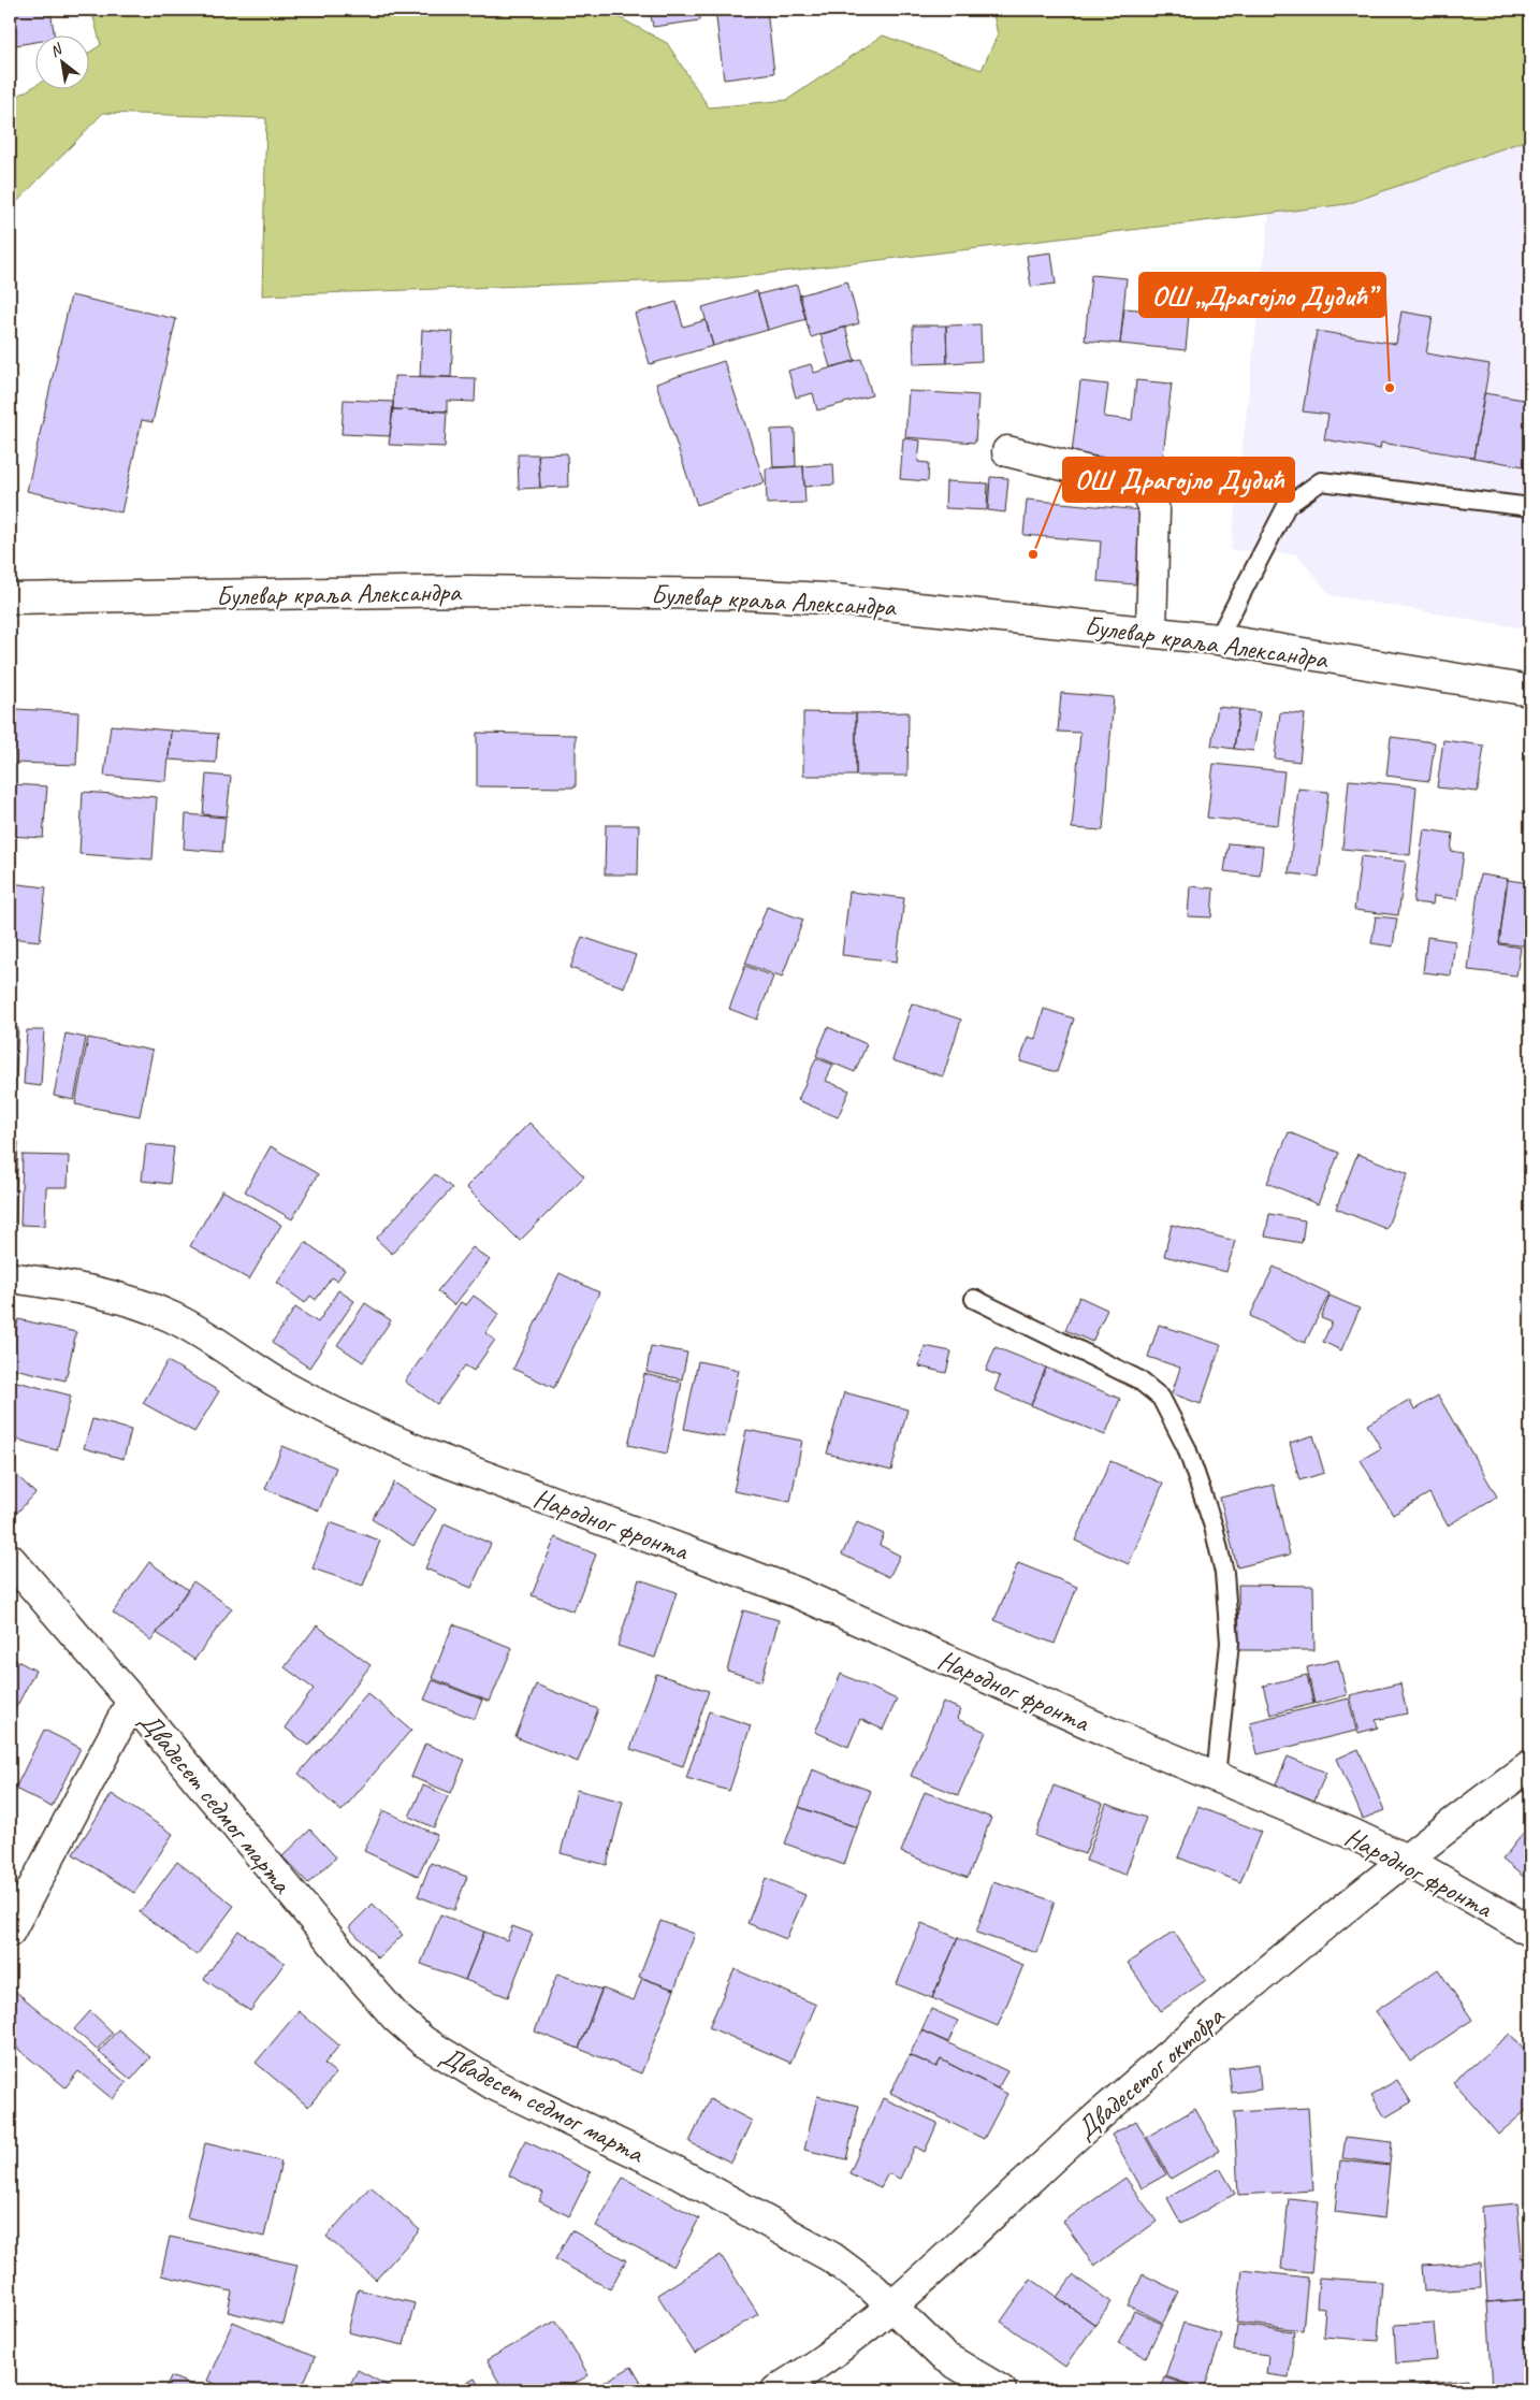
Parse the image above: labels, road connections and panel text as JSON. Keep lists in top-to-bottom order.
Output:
{
  "streets": {
    "street": [
      "Булевар краља Александра",
      "Народног фронта",
      "Двадесет седмог марта",
      "Двадесетог октобра"
    ]
  },
  "crossings": [
    ["Народног фронта", "Двадесетог октобра"],
    ["Двадесет седмог марта", "Двадесетог октобра"]
  ],
  "places": ["ОШ „Драгојло Дудић”", "ОШ Драгојло Дудић"],
  "north": "top left"
}
